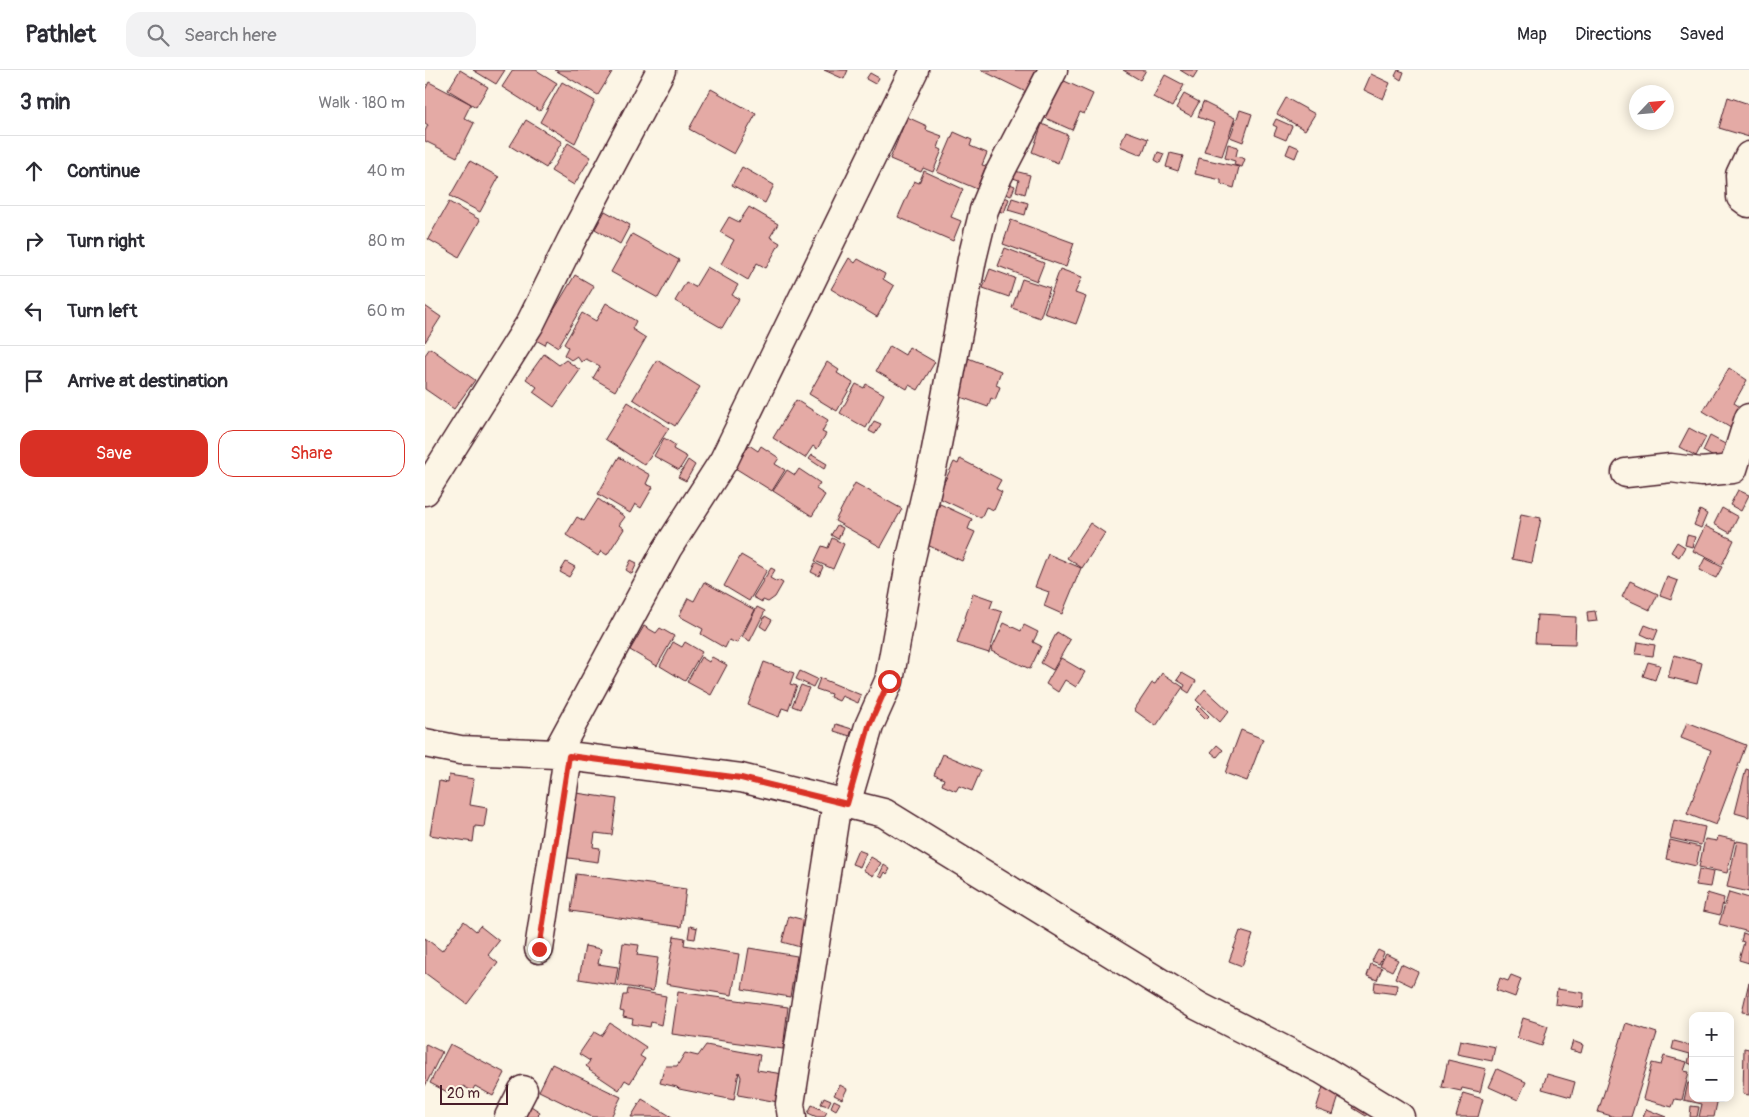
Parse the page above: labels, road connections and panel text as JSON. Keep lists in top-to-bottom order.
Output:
{
  "scale_bar": "20 m",
  "north": "top right",
  "page": {
    "header": "Pathlet",
    "search": "Search here",
    "nav": ["Map", "Directions", "Saved"],
    "heading": ["3 min", "Walk · 180 m"],
    "list": [
      ["Continue", "40 m"],
      ["Turn right", "80 m"],
      ["Turn left", "60 m"],
      "Arrive at destination"
    ],
    "buttons": ["Save", "Share"],
    "map_buttons": ["+", "−"],
    "scale": "20 m"
  }
}
